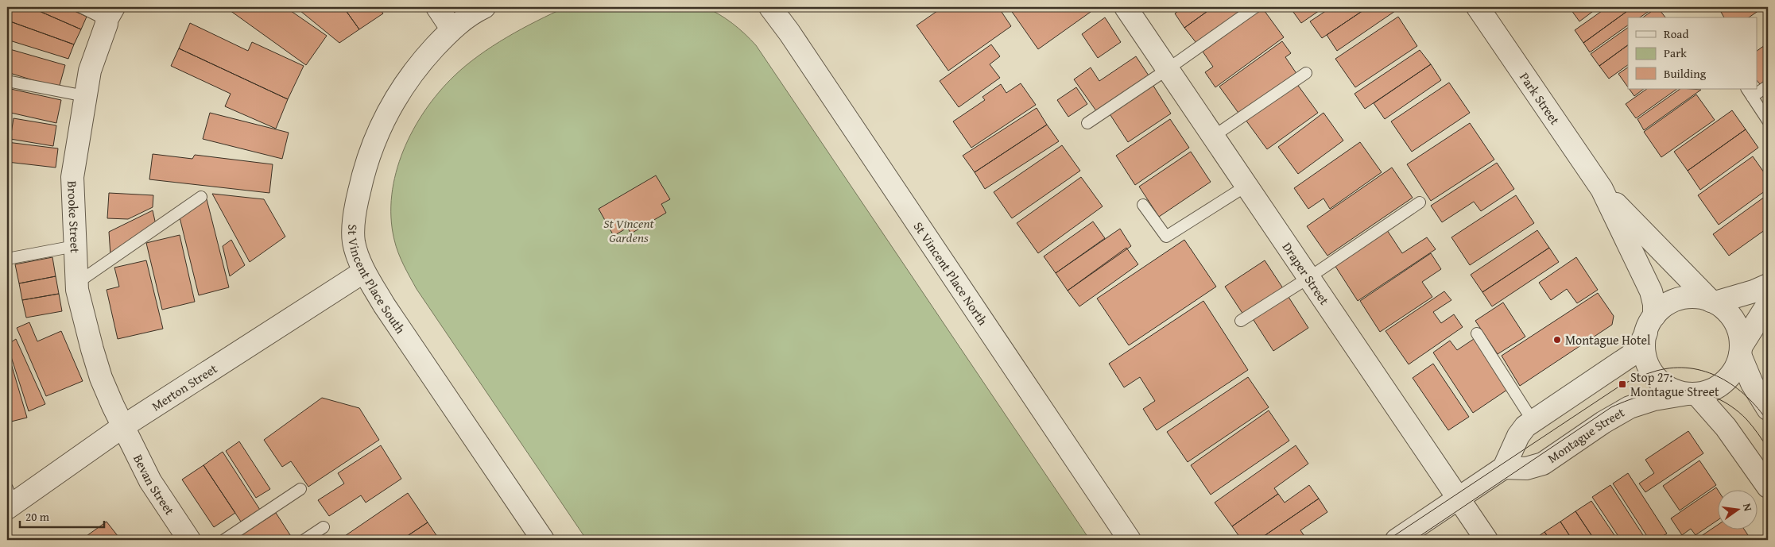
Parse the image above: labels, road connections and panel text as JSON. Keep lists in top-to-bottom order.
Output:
{
  "streets": {
    "street": [
      "Park Street",
      "Brooke Street",
      "St Vincent Place North",
      "Draper Street",
      "St Vincent Place South",
      "Merton Street",
      "Montague Street",
      "Bevan Street"
    ]
  },
  "crossings": [
    ["Park Street", "Montague Street"],
    ["Brooke Street", "Merton Street"],
    ["Brooke Street", "Bevan Street"],
    ["St Vincent Place South", "Merton Street"],
    ["Merton Street", "Bevan Street"]
  ],
  "parks": ["St Vincent Gardens"],
  "places": {
    "other": ["Montague Hotel"],
    "transit": ["Stop 27: Montague Street"]
  },
  "legend": ["Road", "Park", "Building"],
  "scale_bar": "20 m",
  "north": "right"
}
